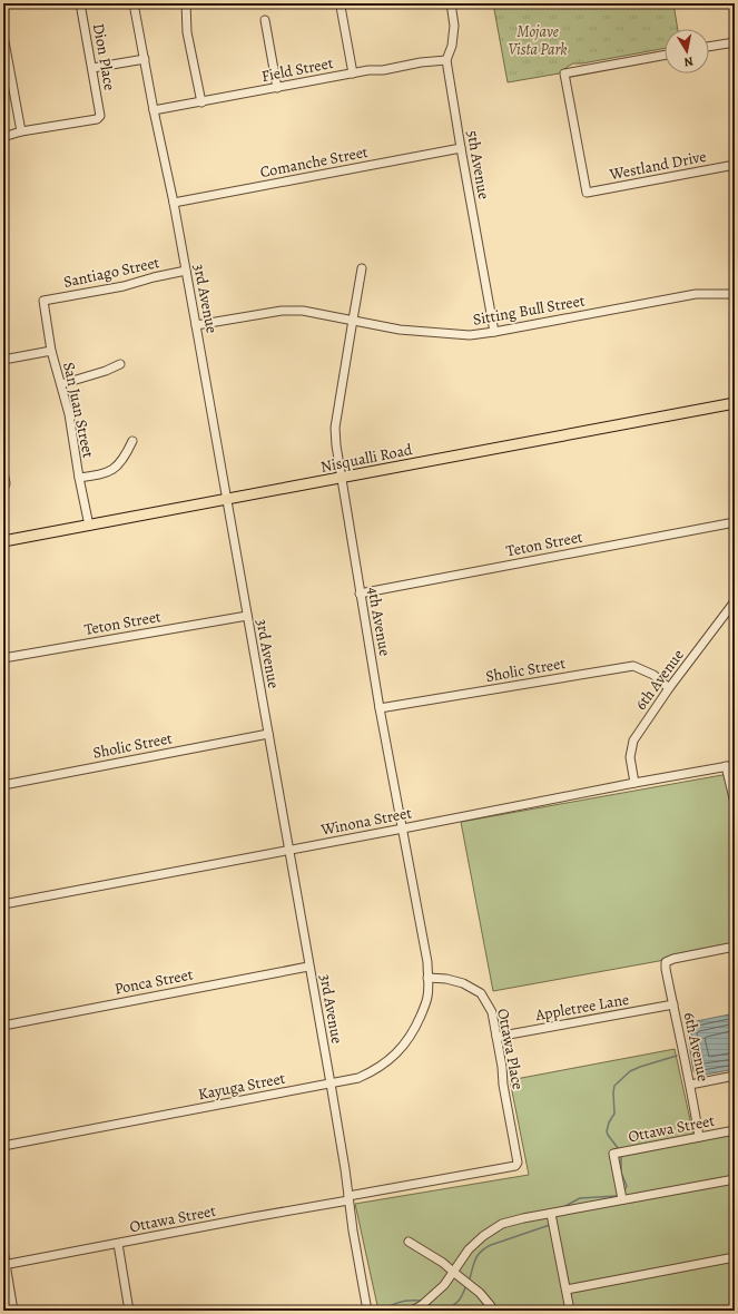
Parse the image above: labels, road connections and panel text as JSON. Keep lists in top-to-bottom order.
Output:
{
  "streets": {
    "main road": ["Nisqualli Road"],
    "street": [
      "Dion Place",
      "Field Street",
      "Comanche Street",
      "5th Avenue",
      "Westland Drive",
      "Santiago Street",
      "3rd Avenue",
      "Sitting Bull Street",
      "San Juan Street",
      "Teton Street",
      "4th Avenue",
      "Sholic Street",
      "6th Avenue",
      "Winona Street",
      "Ponca Street",
      "Appletree Lane",
      "Ottawa Place",
      "Kayuga Street",
      "Ottawa Street"
    ]
  },
  "crossings": [
    ["Field Street", "5th Avenue"],
    ["Field Street", "3rd Avenue"],
    ["Comanche Street", "5th Avenue"],
    ["Comanche Street", "3rd Avenue"],
    ["5th Avenue", "Sitting Bull Street"],
    ["Santiago Street", "3rd Avenue"],
    ["Santiago Street", "San Juan Street"],
    ["3rd Avenue", "Sitting Bull Street"],
    ["3rd Avenue", "Nisqualli Road"],
    ["3rd Avenue", "Teton Street"],
    ["3rd Avenue", "Sholic Street"],
    ["3rd Avenue", "Winona Street"],
    ["3rd Avenue", "Ponca Street"],
    ["3rd Avenue", "Kayuga Street"],
    ["3rd Avenue", "Ottawa Street"],
    ["Sitting Bull Street", "4th Avenue"],
    ["San Juan Street", "Nisqualli Road"],
    ["Nisqualli Road", "4th Avenue"],
    ["Teton Street", "4th Avenue"],
    ["4th Avenue", "Sholic Street"],
    ["4th Avenue", "Winona Street"],
    ["4th Avenue", "Ottawa Place"],
    ["4th Avenue", "Kayuga Street"],
    ["Sholic Street", "6th Avenue"],
    ["6th Avenue", "Winona Street"],
    ["6th Avenue", "Appletree Lane"],
    ["6th Avenue", "Ottawa Street"],
    ["Appletree Lane", "Ottawa Place"],
    ["Ottawa Place", "Kayuga Street"],
    ["Ottawa Place", "Ottawa Street"]
  ],
  "parks": ["Mojave Vista Park"],
  "north": "bottom"
}
